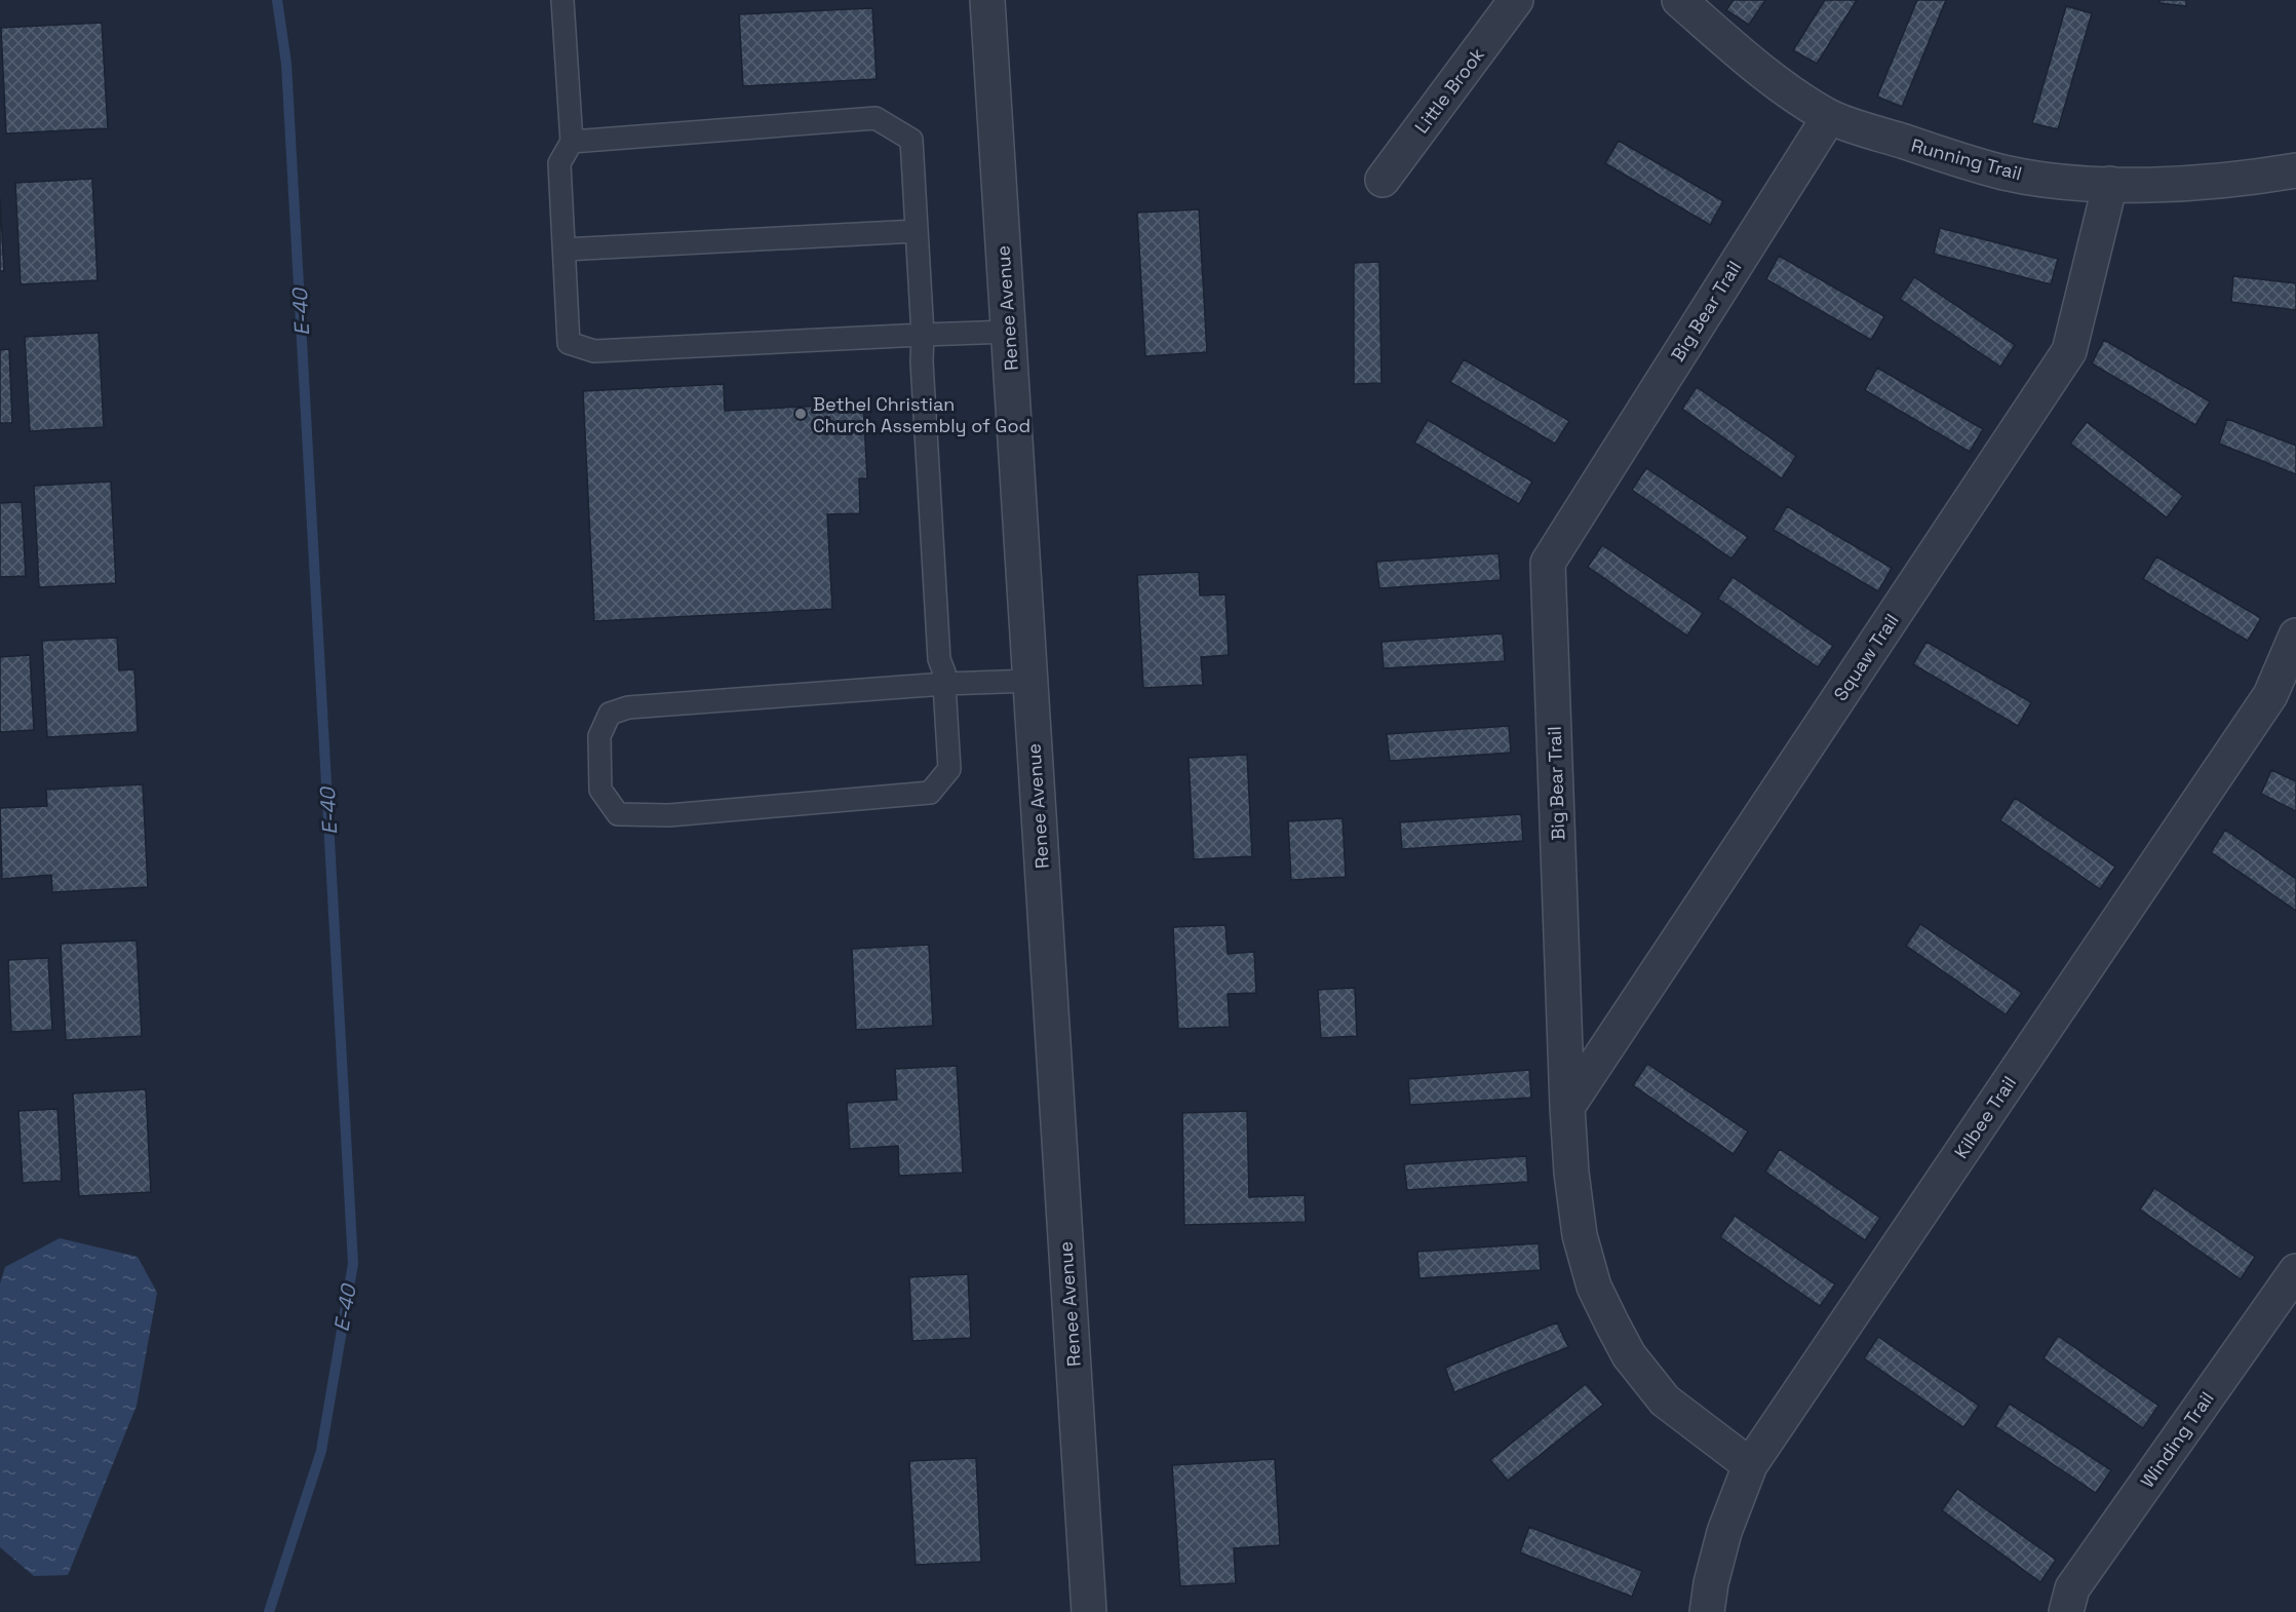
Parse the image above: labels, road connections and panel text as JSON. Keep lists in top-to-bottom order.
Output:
{
  "streets": {
    "street": [
      "Little Brook",
      "Running Trail",
      "Renee Avenue",
      "Big Bear Trail",
      "Squaw Trail",
      "Kilbee Trail",
      "Winding Trail"
    ]
  },
  "crossings": [
    ["Running Trail", "Big Bear Trail"],
    ["Running Trail", "Squaw Trail"],
    ["Big Bear Trail", "Squaw Trail"],
    ["Big Bear Trail", "Kilbee Trail"]
  ],
  "water": ["E-40"],
  "places": ["Bethel Christian Church Assembly of God"]
}
